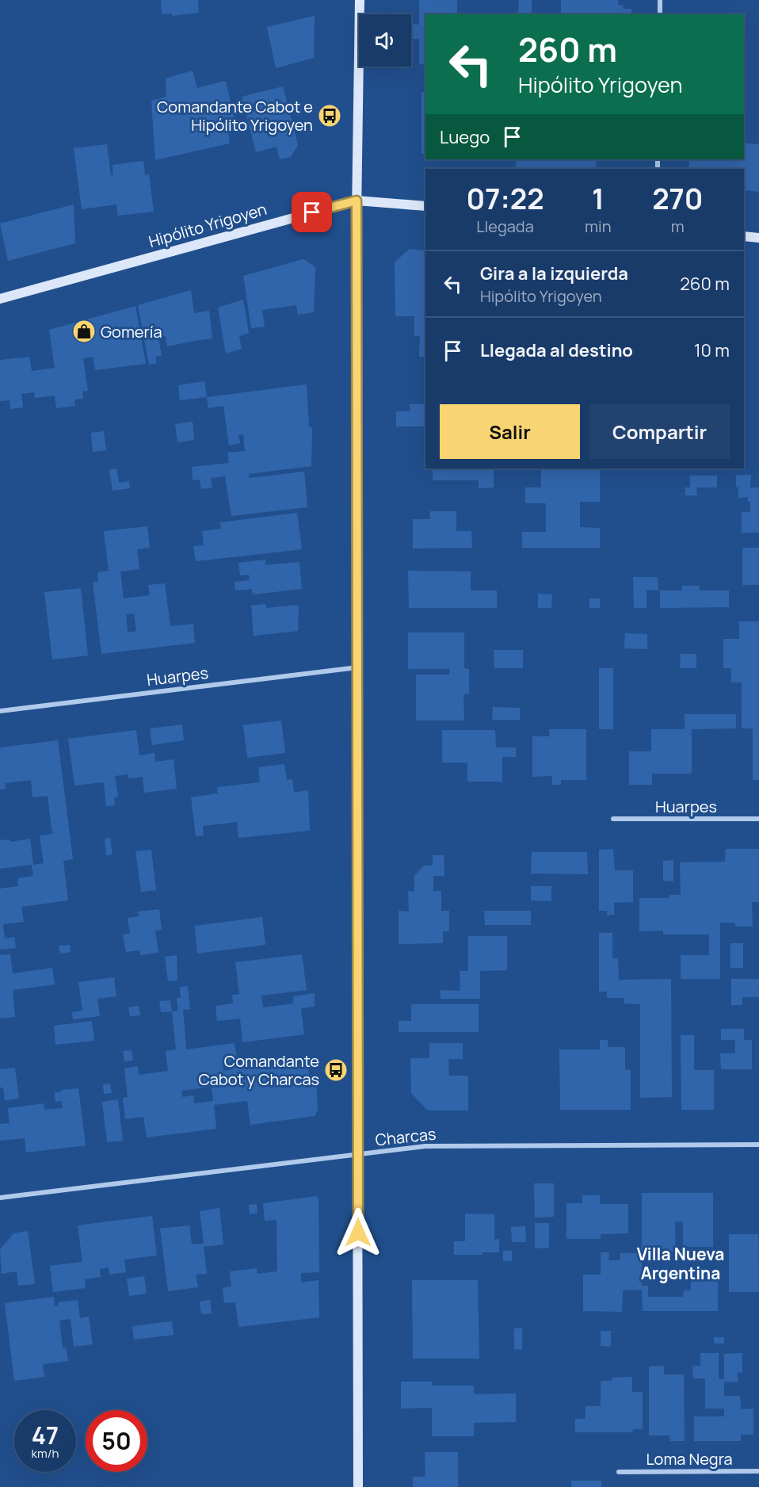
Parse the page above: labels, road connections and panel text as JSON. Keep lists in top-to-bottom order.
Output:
{
  "streets": {
    "main road": ["Hipólito Yrigoyen"],
    "street": ["Huarpes", "Charcas", "Loma Negra"]
  },
  "districts": ["Villa Nueva Argentina"],
  "places": {
    "bus stop": ["Comandante Cabot e Hipólito Yrigoyen", "Comandante Cabot y Charcas"],
    "shop": ["Gomería"]
  },
  "page": {
    "turn": ["260 m", "Hipólito Yrigoyen"],
    "then": "Luego",
    "eta": [
      "07:22",
      "Llegada",
      "1",
      "min",
      "270",
      "m"
    ],
    "list": [
      {
        "name": "Gira a la izquierda",
        "note": "Hipólito Yrigoyen",
        "value": "260 m"
      },
      {
        "name": "Llegada al destino",
        "value": "10 m"
      }
    ],
    "buttons": ["Salir", "Compartir"],
    "speed": "47 km/h",
    "limit": "50"
  }
}
